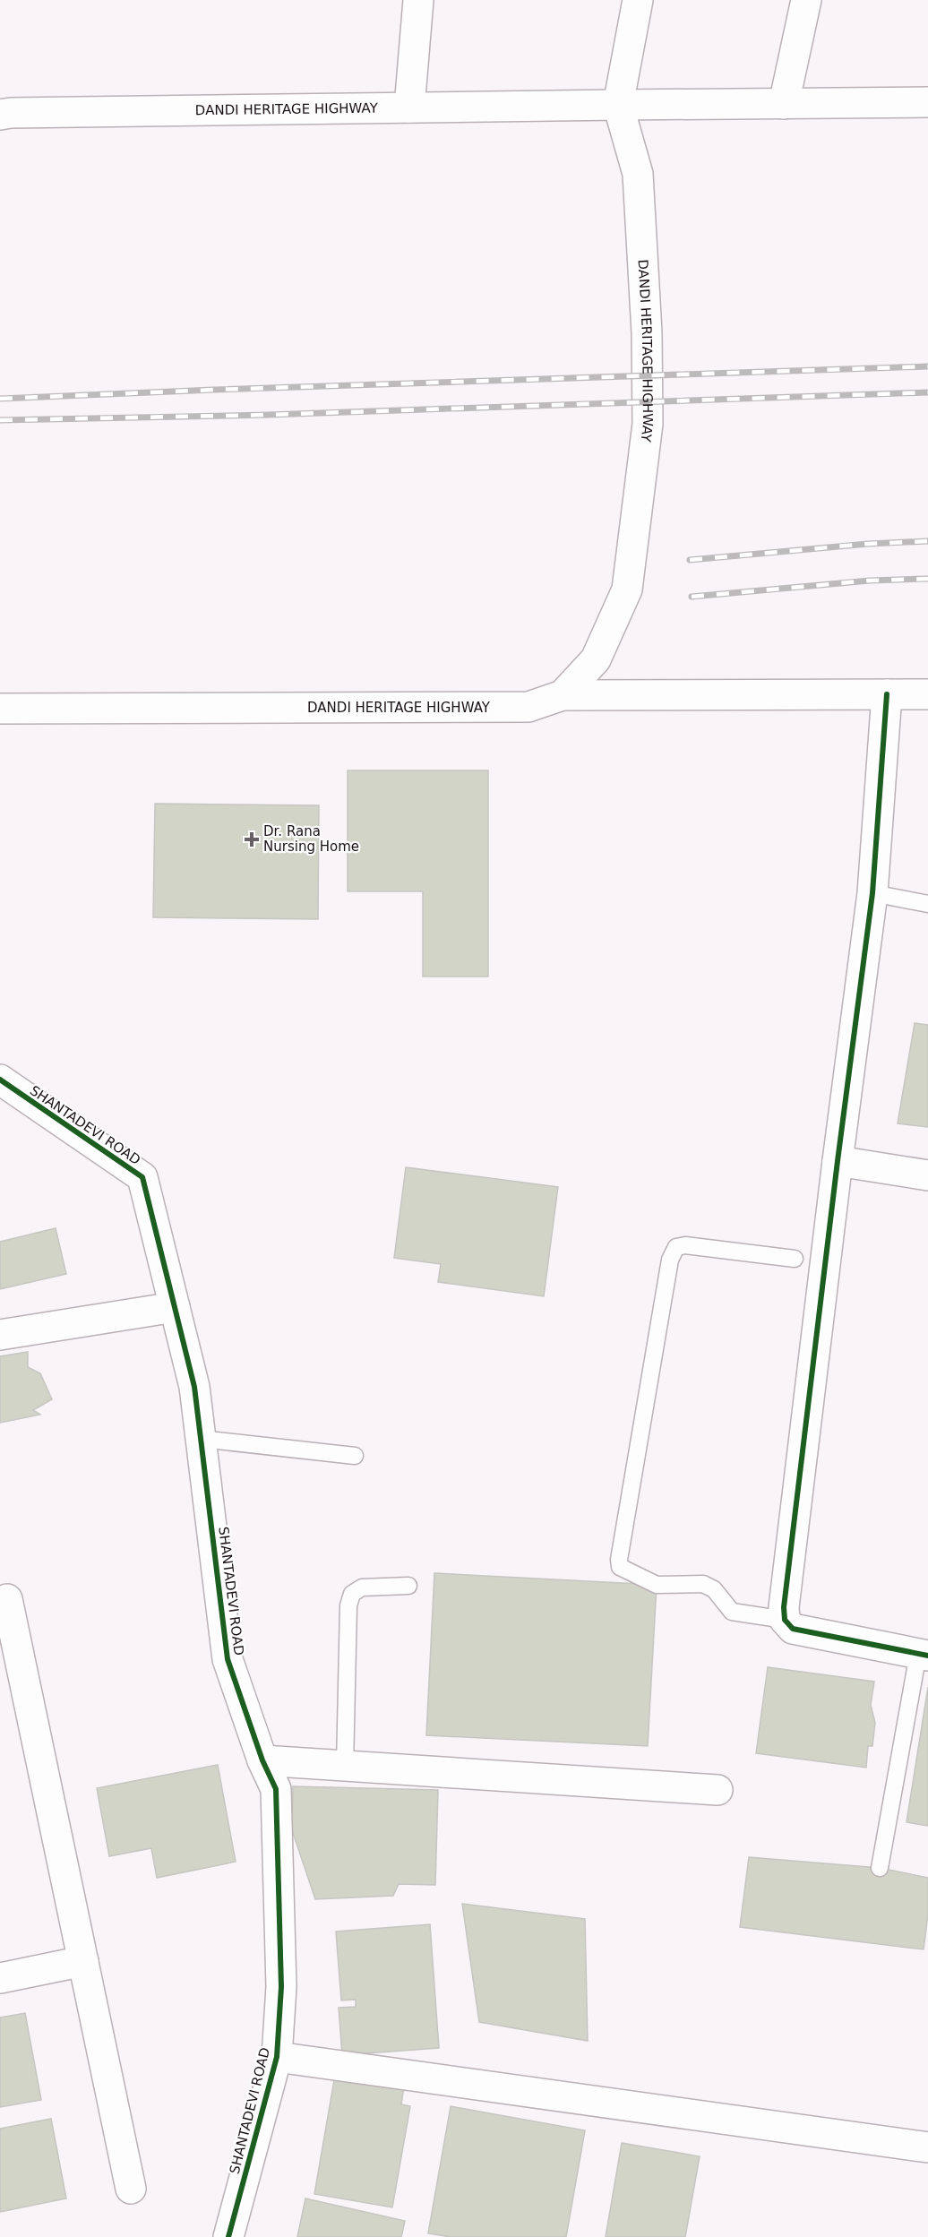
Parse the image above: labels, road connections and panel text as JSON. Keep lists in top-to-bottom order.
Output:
{
  "streets": {
    "main road": ["DANDI HERITAGE HIGHWAY", "SHANTADEVI ROAD"]
  },
  "places": {
    "health": ["Dr. Rana Nursing Home"]
  }
}
